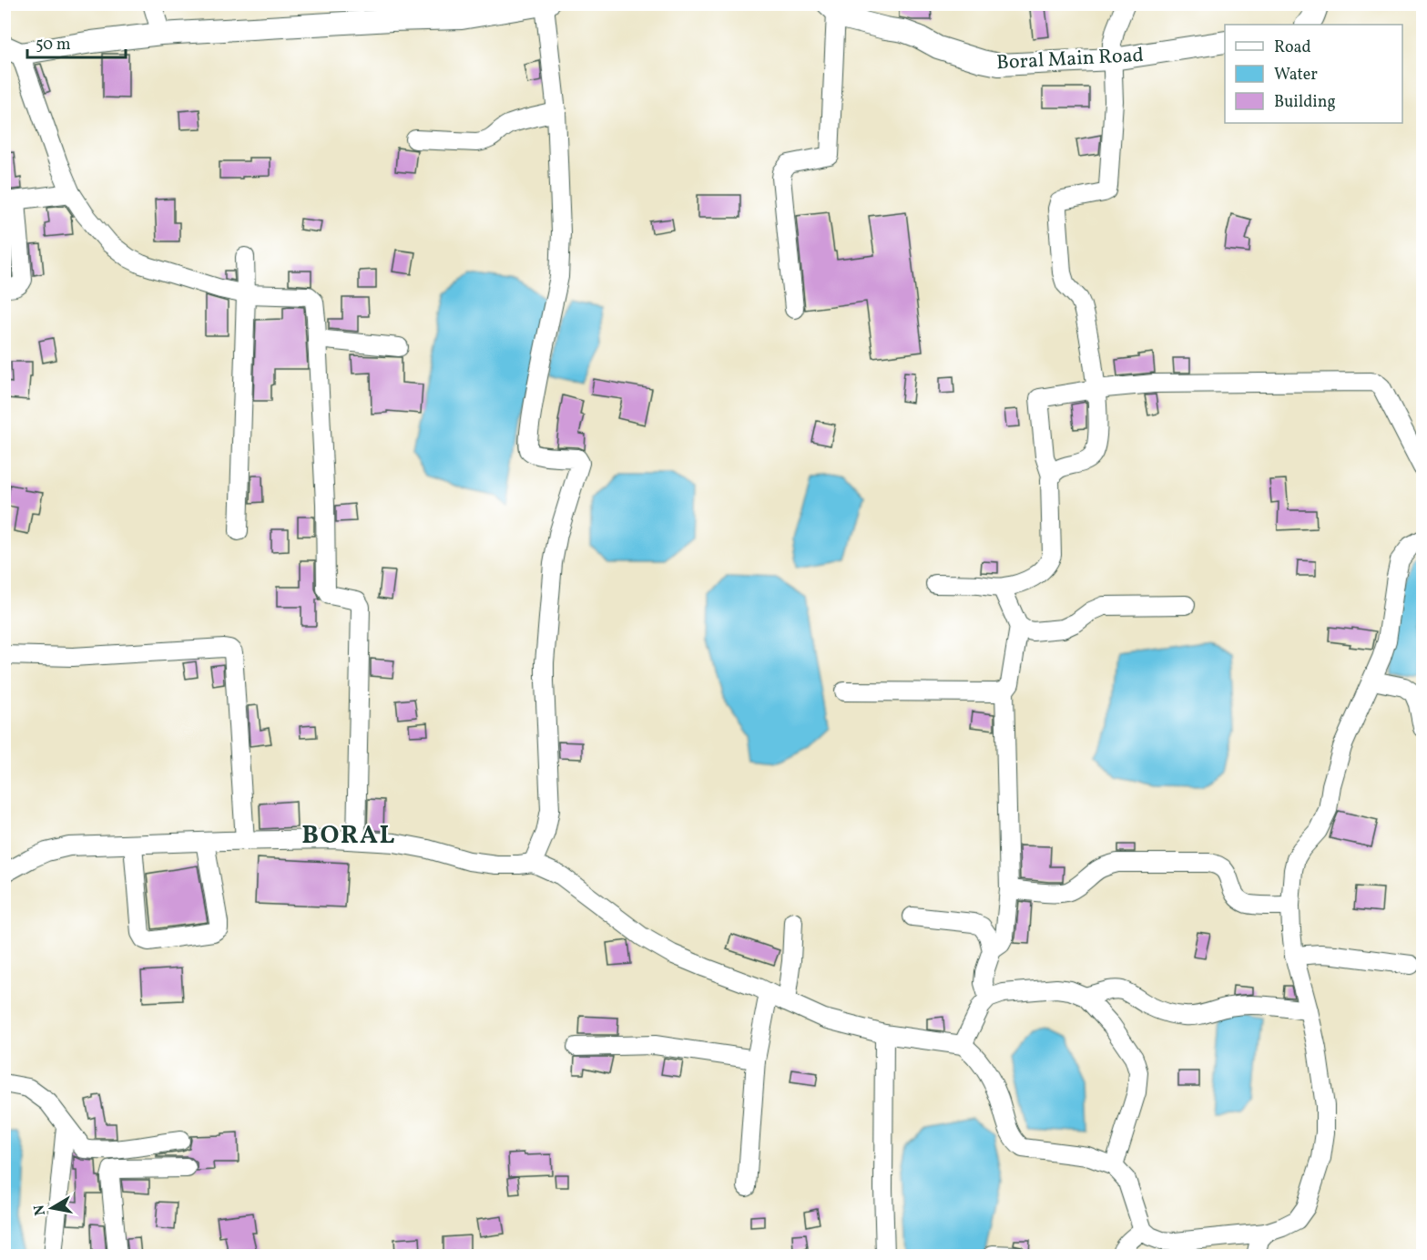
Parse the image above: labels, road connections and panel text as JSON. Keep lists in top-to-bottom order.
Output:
{
  "streets": {
    "main road": ["Boral Main Road"]
  },
  "districts": ["BORAL"],
  "legend": ["Road", "Water", "Building"],
  "scale_bar": "50 m",
  "north": "left"
}
